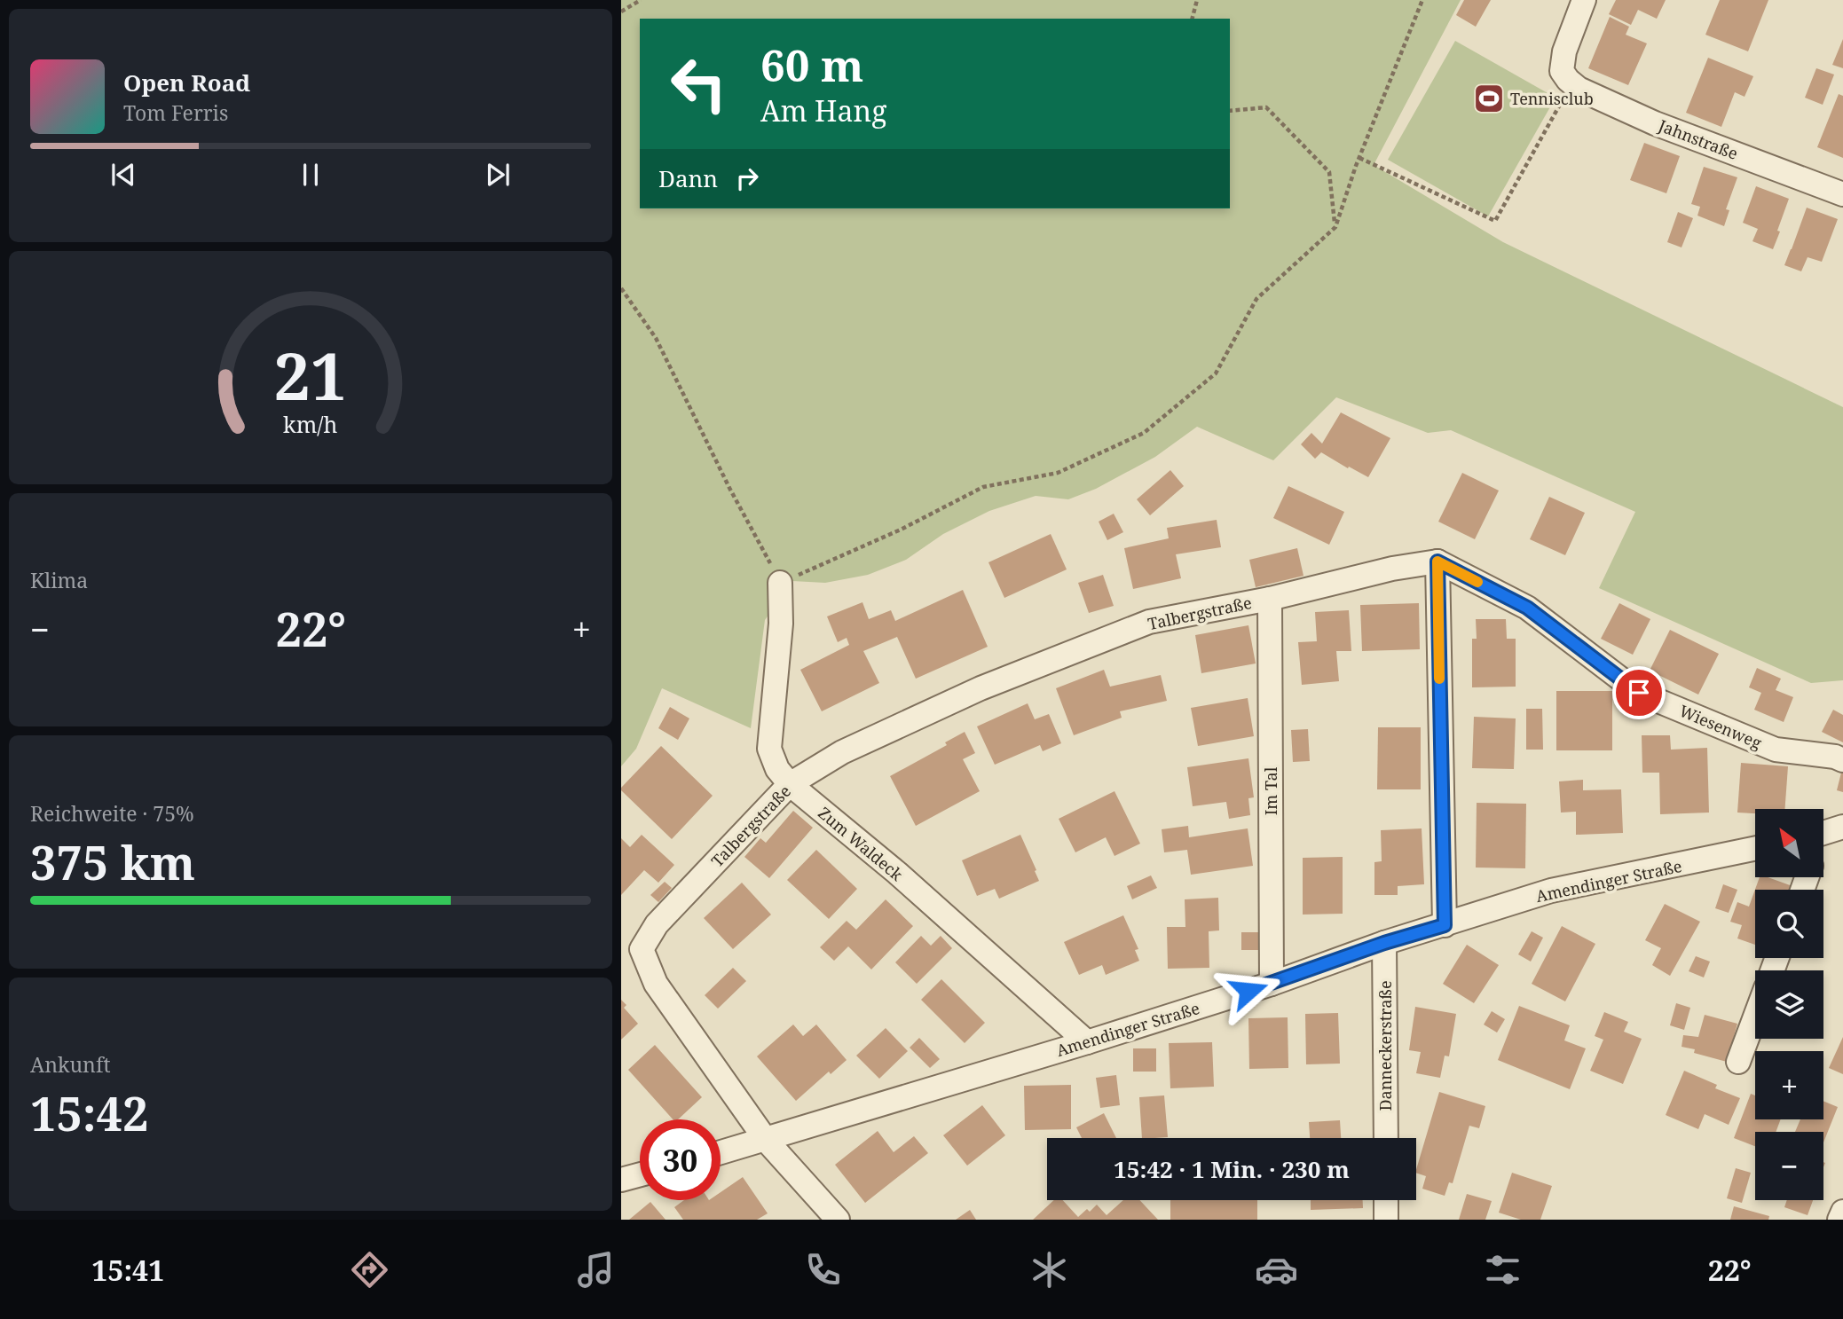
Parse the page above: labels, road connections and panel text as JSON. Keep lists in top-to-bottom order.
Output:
{
  "streets": {
    "street": [
      "Jahnstraße",
      "Talbergstraße",
      "Wiesenweg",
      "Im Tal",
      "Zum Waldeck",
      "Amendinger Straße",
      "Danneckerstraße"
    ]
  },
  "crossings": [
    ["Talbergstraße", "Im Tal"],
    ["Talbergstraße", "Zum Waldeck"],
    ["Talbergstraße", "Amendinger Straße"],
    ["Im Tal", "Amendinger Straße"],
    ["Zum Waldeck", "Amendinger Straße"],
    ["Amendinger Straße", "Danneckerstraße"]
  ],
  "places": {
    "sports": ["Tennisclub"]
  },
  "north": "top left",
  "page": {
    "turn": ["60 m", "Am Hang"],
    "song": ["Open Road", "Tom Ferris"],
    "then": "Dann",
    "tile": [
      "Klima",
      ["Reichweite · 75%", "375 km"],
      ["Ankunft", "15:42"]
    ],
    "heat": ["−", "22°", "+"],
    "map_buttons": ["+", "−"],
    "limit": "30",
    "trip": "15:42 · 1 Min. · 230 m",
    "tabs": ["15:41", "22°"],
    "gauge": ["21", "km/h"]
  }
}
